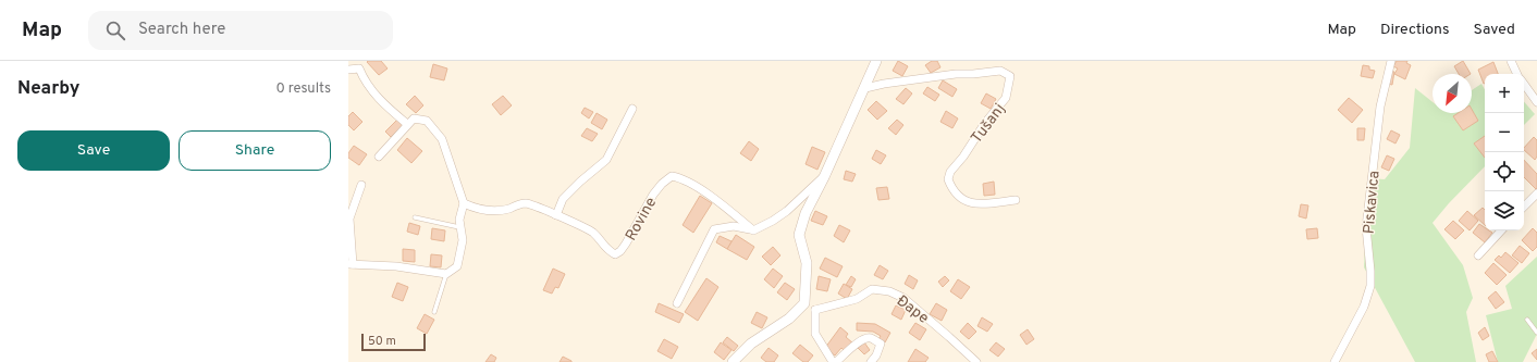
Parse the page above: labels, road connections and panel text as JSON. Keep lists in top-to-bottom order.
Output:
{
  "streets": {
    "street": [
      "Tušanj",
      "Piskavica",
      "Rovine",
      "Đape"
    ]
  },
  "scale_bar": "50 m",
  "north": "bottom left",
  "page": {
    "header": "Map",
    "search": "Search here",
    "nav": ["Map", "Directions", "Saved"],
    "heading": ["Nearby", "0 results"],
    "map_buttons": ["+", "−"],
    "buttons": ["Save", "Share"],
    "scale": "50 m"
  }
}
